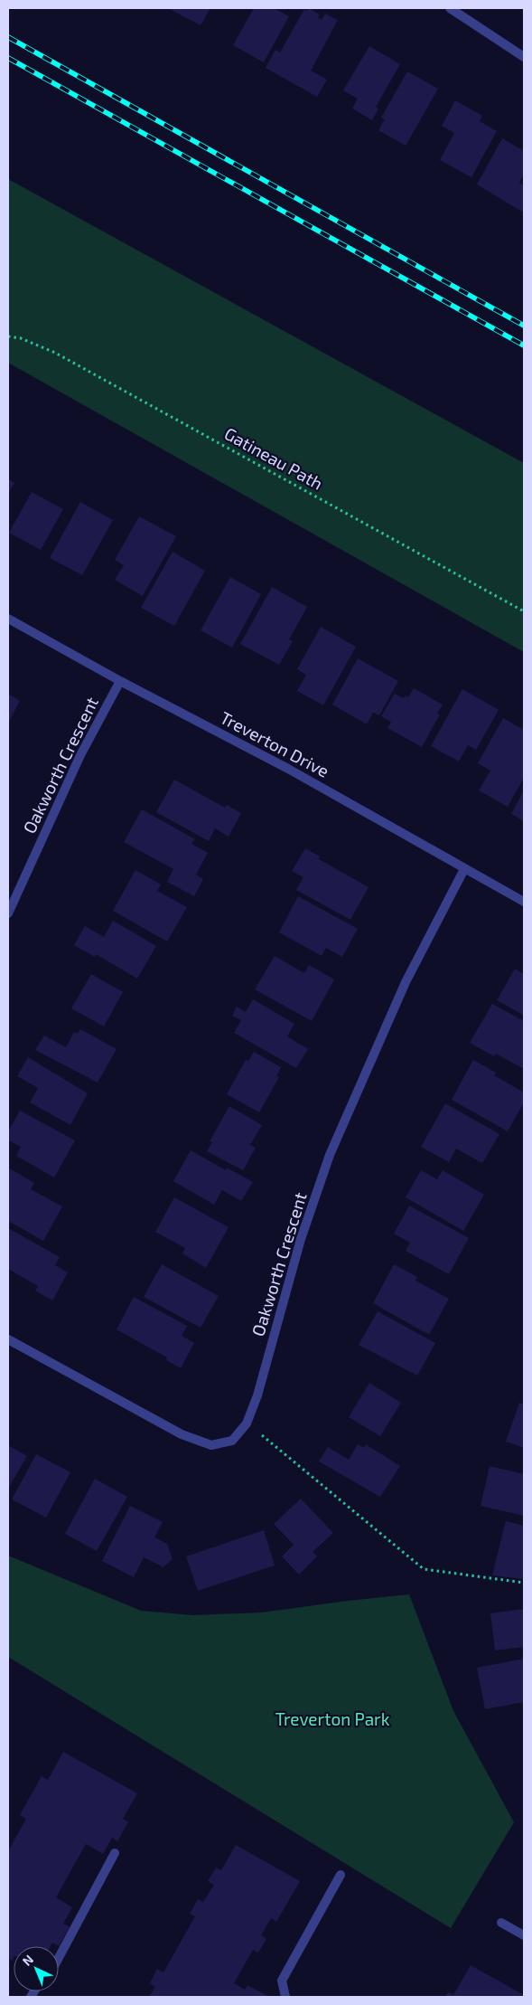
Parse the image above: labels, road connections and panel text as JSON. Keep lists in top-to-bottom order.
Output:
{
  "streets": {
    "street": ["Treverton Drive", "Oakworth Crescent"],
    "path": ["Gatineau Path"]
  },
  "crossings": [
    ["Treverton Drive", "Oakworth Crescent"]
  ],
  "parks": ["Treverton Park"],
  "north": "top left"
}
